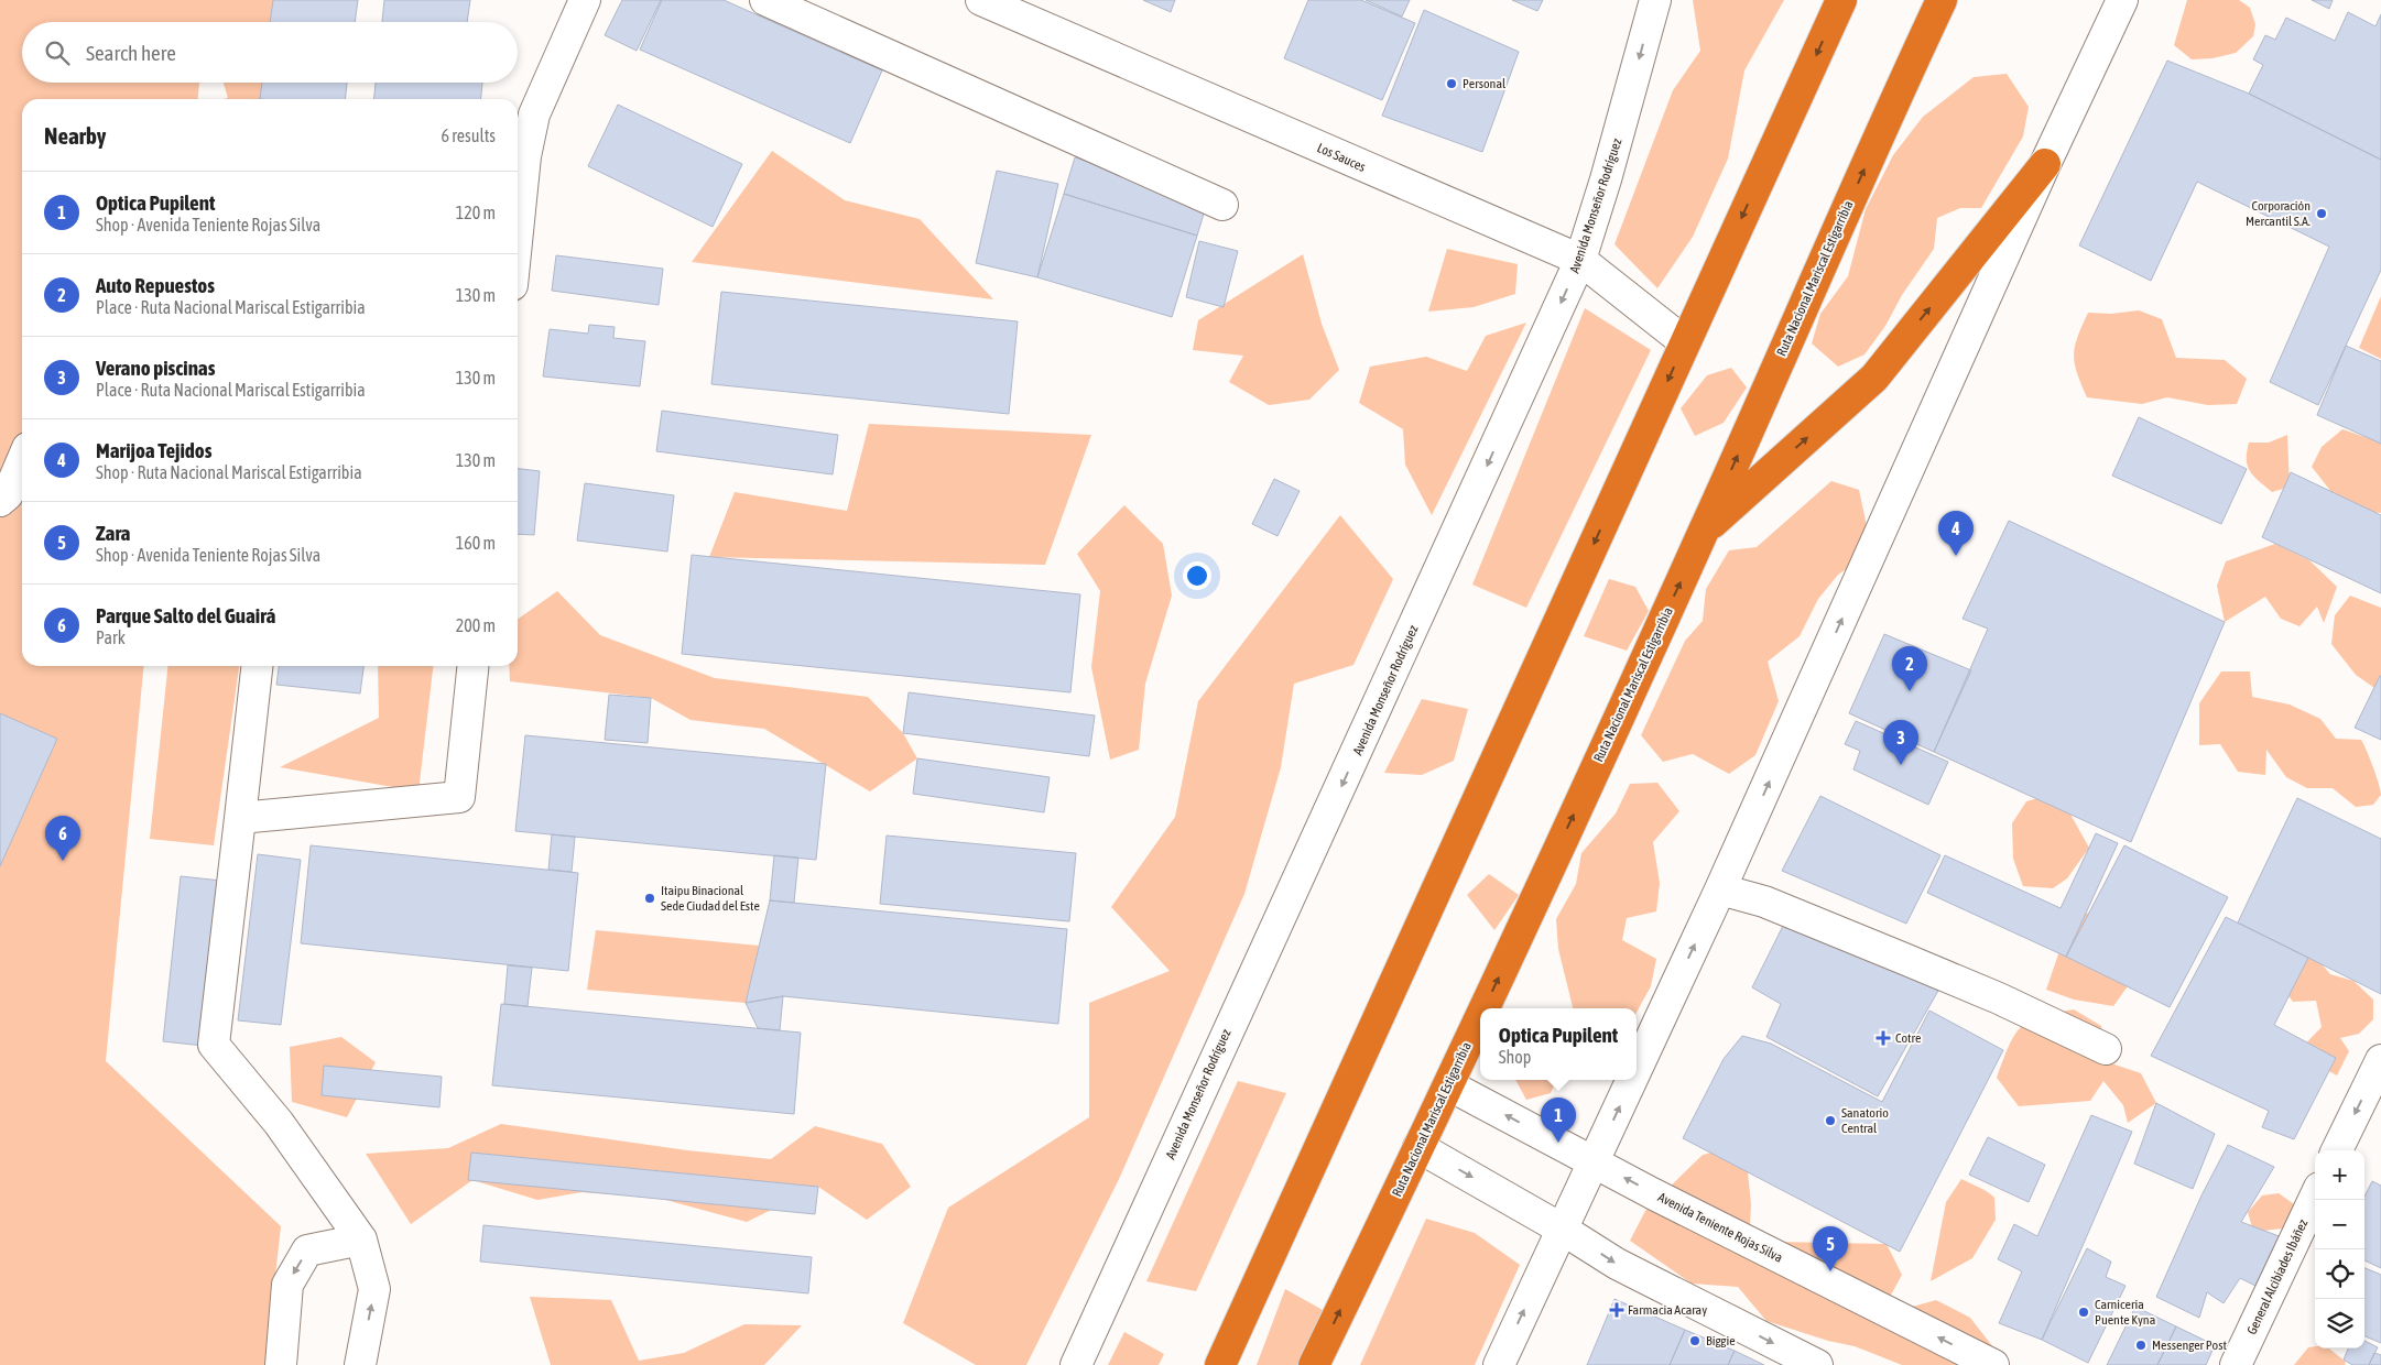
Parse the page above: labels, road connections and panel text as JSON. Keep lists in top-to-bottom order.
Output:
{
  "streets": {
    "highway": ["Ruta Nacional Mariscal Estigarribia"],
    "street": [
      "Los Sauces",
      "Avenida Monseñor Rodríguez",
      "Avenida Teniente Rojas Silva",
      "General Alcibíades Ibáñez"
    ]
  },
  "crossings": [
    ["Los Sauces", "Avenida Monseñor Rodríguez"],
    ["Ruta Nacional Mariscal Estigarribia", "Avenida Teniente Rojas Silva"]
  ],
  "one_way": ["Avenida Monseñor Rodríguez"],
  "places": {
    "other": [
      "Personal",
      "Corporación Mercantil S.A.",
      "Itaipu Binacional Sede Ciudad del Este",
      "Sanatorio Central",
      "Carniceria Puente Kyna",
      "Biggie",
      "Messenger Post"
    ],
    "health": ["Cotre", "Farmacia Acaray"]
  },
  "page": {
    "search": "Search here",
    "heading": ["Nearby", "6 results"],
    "list": [
      {
        "mark": "1",
        "name": "Optica Pupilent",
        "note": "Shop · Avenida Teniente Rojas Silva",
        "value": "120 m"
      },
      {
        "mark": "2",
        "name": "Auto Repuestos",
        "note": "Place · Ruta Nacional Mariscal Estigarribia",
        "value": "130 m"
      },
      {
        "mark": "3",
        "name": "Verano piscinas",
        "note": "Place · Ruta Nacional Mariscal Estigarribia",
        "value": "130 m"
      },
      {
        "mark": "4",
        "name": "Marijoa Tejidos",
        "note": "Shop · Ruta Nacional Mariscal Estigarribia",
        "value": "130 m"
      },
      {
        "mark": "5",
        "name": "Zara",
        "note": "Shop · Avenida Teniente Rojas Silva",
        "value": "160 m"
      },
      {
        "mark": "6",
        "name": "Parque Salto del Guairá",
        "note": "Park",
        "value": "200 m"
      }
    ],
    "pins": [
      "4",
      "2",
      "3",
      "6",
      "1",
      "5"
    ],
    "popup": ["Optica Pupilent", "Shop"],
    "map_buttons": ["+", "−"]
  }
}
